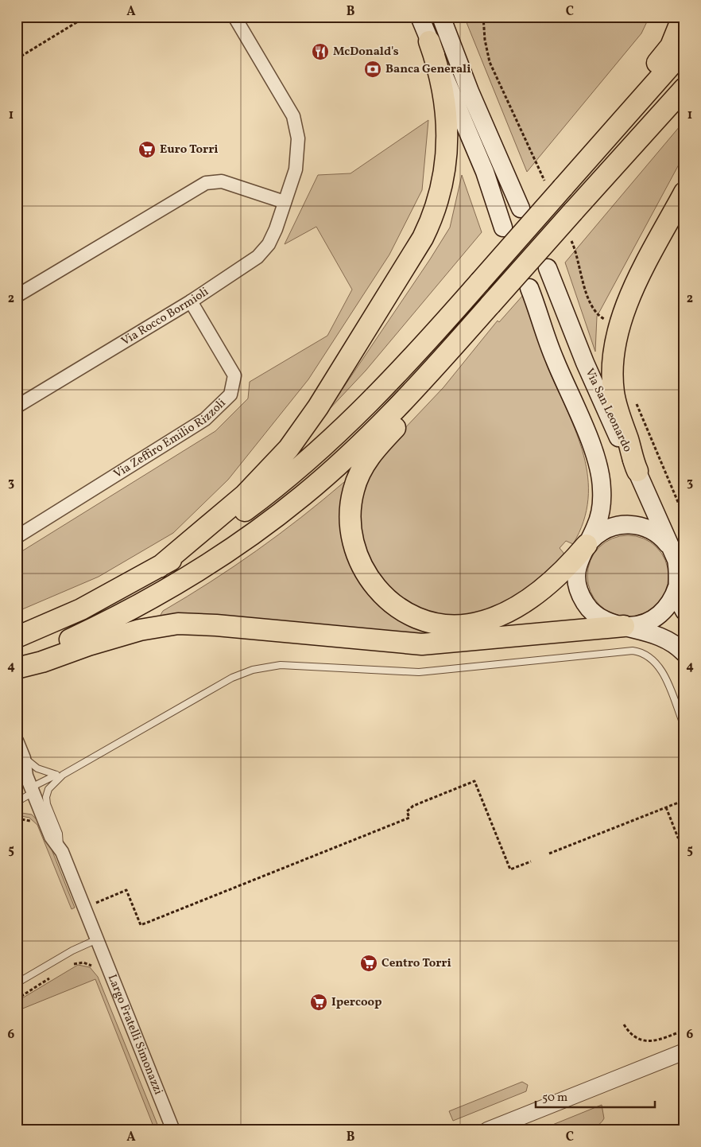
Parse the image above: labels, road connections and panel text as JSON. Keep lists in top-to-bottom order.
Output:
{
  "streets": {
    "main road": ["Via San Leonardo"],
    "street": ["Via Rocco Bormioli", "Via Zeffiro Emilio Rizzoli", "Largo Fratelli Simonazzi"]
  },
  "crossings": [
    ["Via Rocco Bormioli", "Via Zeffiro Emilio Rizzoli"]
  ],
  "places": {
    "restaurant": ["McDonald's"],
    "bank": ["Banca Generali"],
    "supermarket": ["Euro Torri", "Centro Torri", "Ipercoop"]
  },
  "scale_bar": "50 m",
  "grid": {
    "columns": ["A", "B", "C"],
    "rows": [
      "1",
      "2",
      "3",
      "4",
      "5",
      "6"
    ]
  }
}
